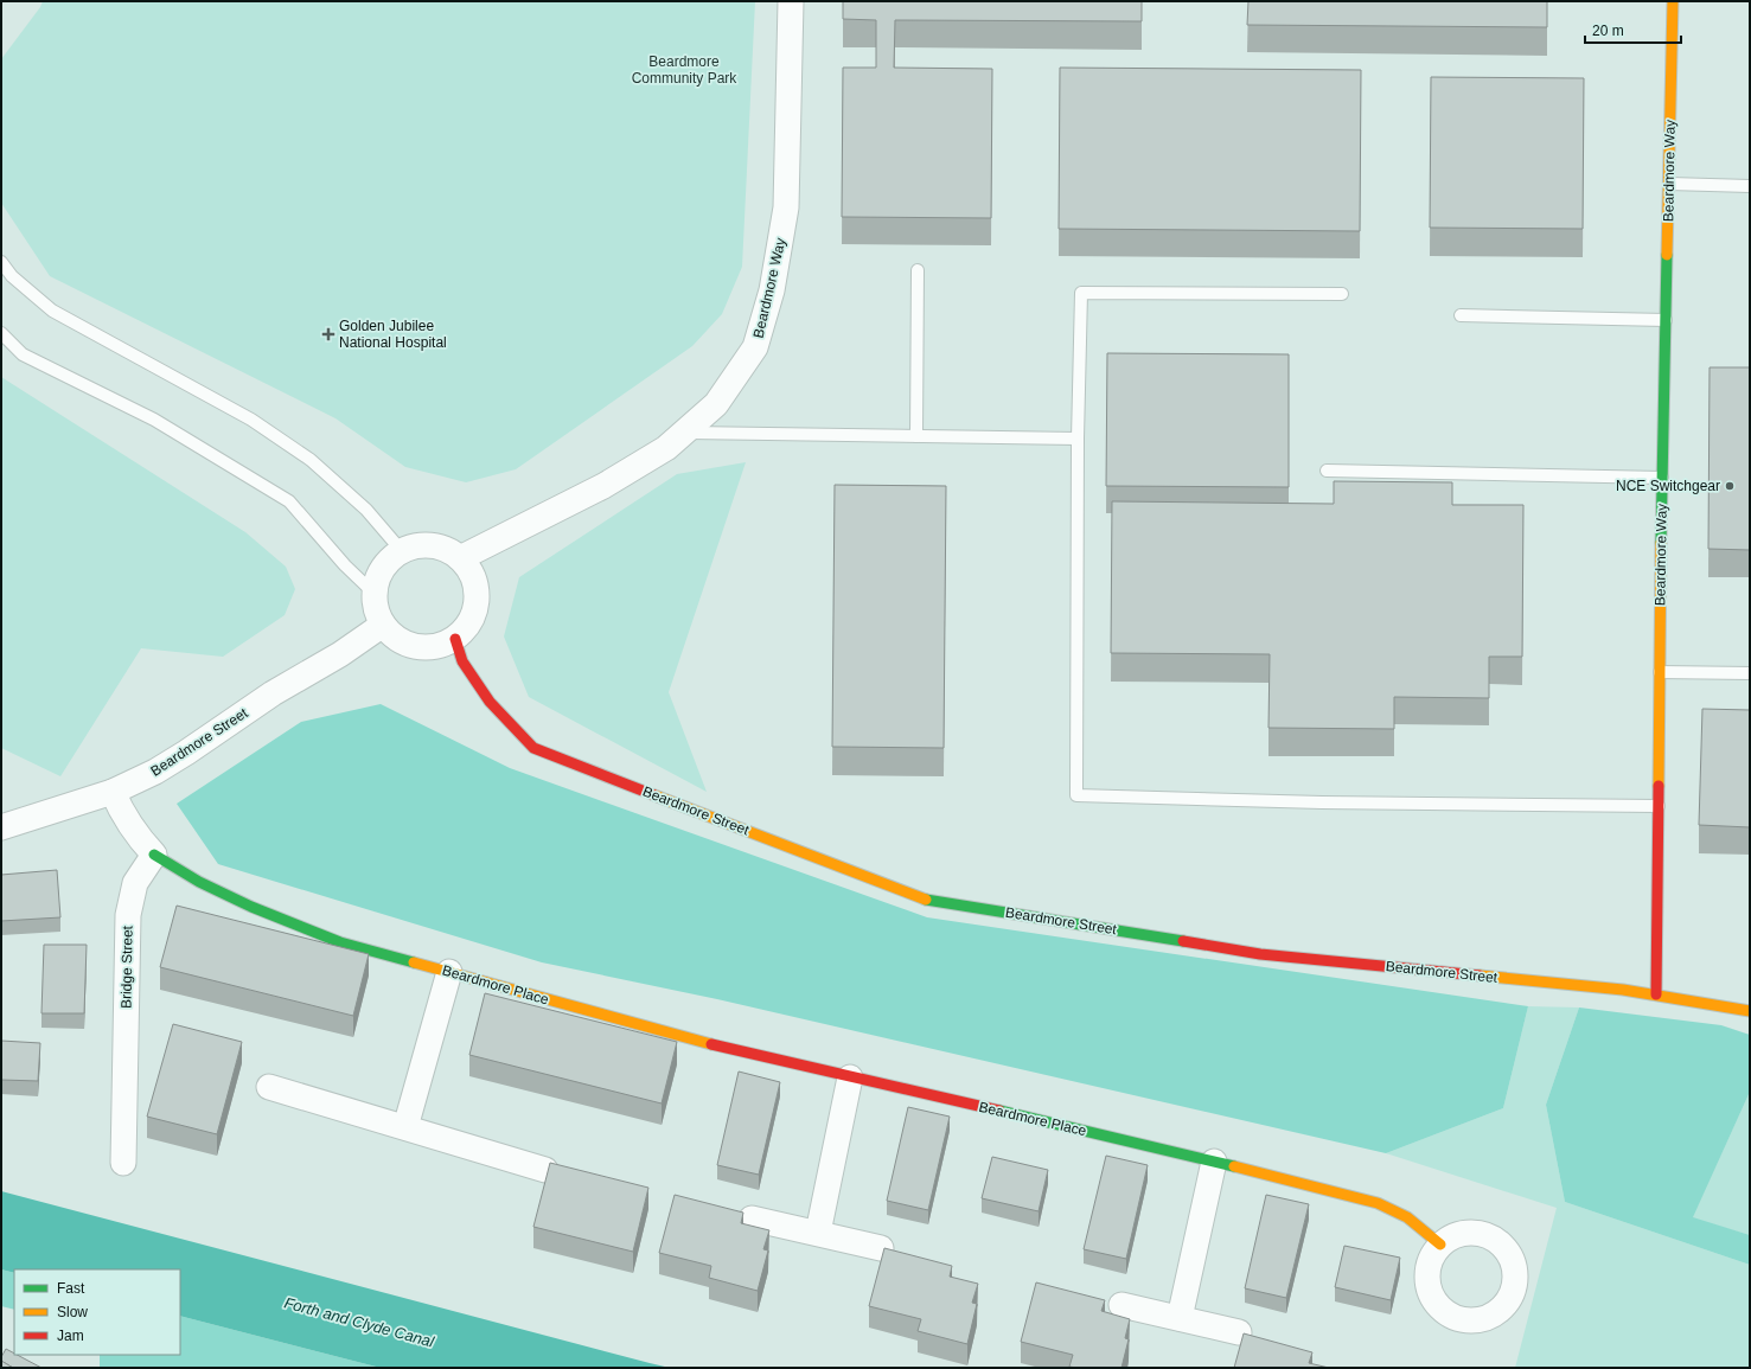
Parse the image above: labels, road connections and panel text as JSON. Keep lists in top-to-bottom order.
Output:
{
  "streets": {
    "street": [
      "Beardmore Way",
      "Beardmore Street",
      "Bridge Street",
      "Beardmore Place"
    ]
  },
  "crossings": [
    ["Beardmore Way", "Beardmore Street"],
    ["Bridge Street", "Beardmore Place"]
  ],
  "water": ["Forth and Clyde Canal"],
  "parks": ["Beardmore Community Park"],
  "places": {
    "health": ["Golden Jubilee National Hospital"],
    "other": ["NCE Switchgear"]
  },
  "legend": ["Fast", "Slow", "Jam"],
  "scale_bar": "20 m"
}
